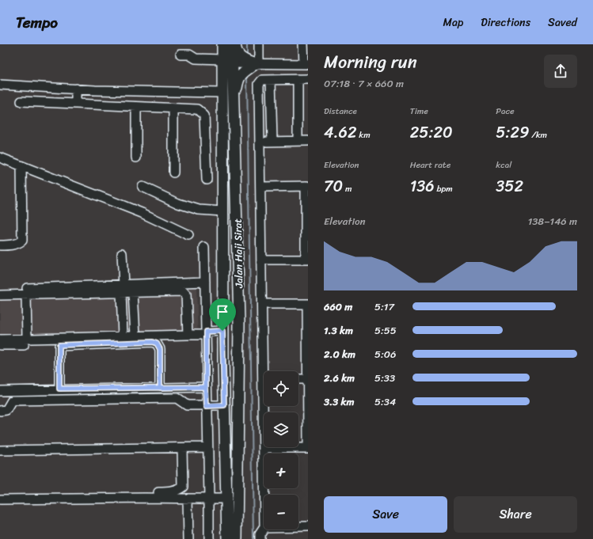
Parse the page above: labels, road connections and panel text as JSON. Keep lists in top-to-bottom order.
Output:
{
  "streets": {
    "main road": ["Jalan Haji Sirat"]
  },
  "page": {
    "header": "Tempo",
    "nav": ["Map", "Directions", "Saved"],
    "heading": ["Morning run", "07:18 · 7 × 660 m"],
    "stats": [
      ["Distance", "4.62 km"],
      ["Time", "25:20"],
      ["Pace", "5:29 /km"],
      ["Elevation", "70 m"],
      ["Heart rate", "136 bpm"],
      ["kcal", "352"]
    ],
    "chart": ["Elevation", "138–146 m"],
    "list": [
      {
        "name": "660 m",
        "note": "5:17"
      },
      {
        "name": "1.3 km",
        "note": "5:55"
      },
      {
        "name": "2.0 km",
        "note": "5:06"
      },
      {
        "name": "2.6 km",
        "note": "5:33"
      },
      {
        "name": "3.3 km",
        "note": "5:34"
      }
    ],
    "map_buttons": ["+", "−"],
    "buttons": ["Save", "Share"]
  }
}
